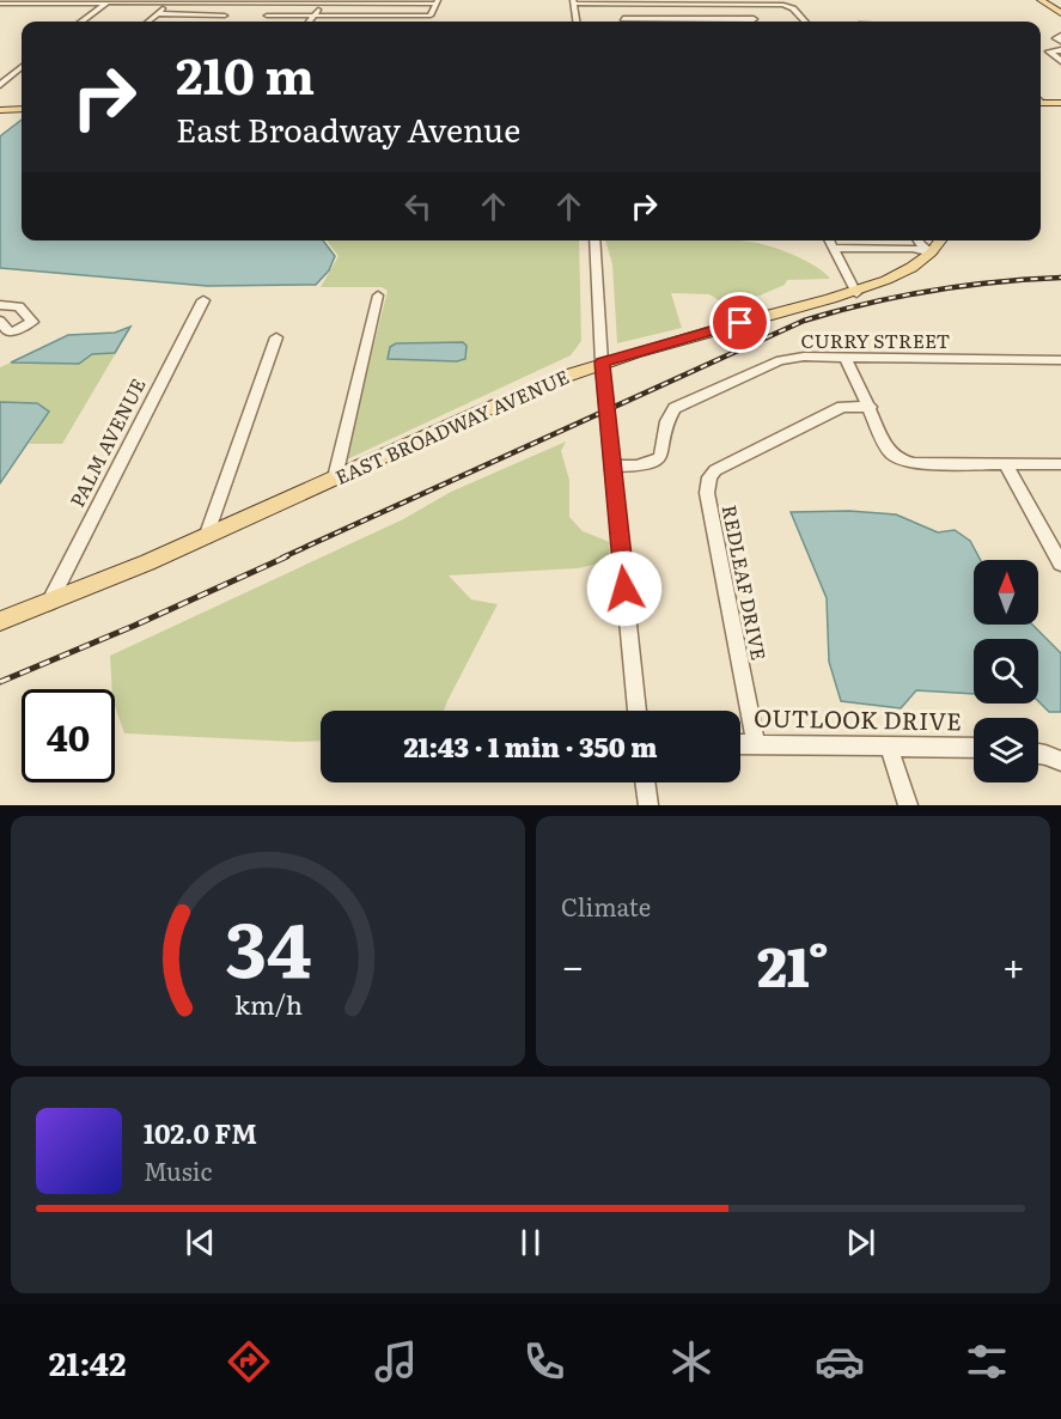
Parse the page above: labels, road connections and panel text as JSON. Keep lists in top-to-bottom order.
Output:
{
  "streets": {
    "main road": ["EAST BROADWAY AVENUE"],
    "street": [
      "CURRY STREET",
      "PALM AVENUE",
      "REDLEAF DRIVE",
      "OUTLOOK DRIVE"
    ]
  },
  "crossings": [
    ["EAST BROADWAY AVENUE", "PALM AVENUE"],
    ["REDLEAF DRIVE", "OUTLOOK DRIVE"]
  ],
  "north": "top",
  "page": {
    "turn": ["210 m", "East Broadway Avenue"],
    "limit": "40",
    "trip": "21:43 · 1 min · 350 m",
    "tile": "Climate",
    "heat": ["−", "21°", "+"],
    "song": ["102.0 FM", "Music"],
    "tabs": "21:42",
    "gauge": ["34", "km/h"]
  }
}
